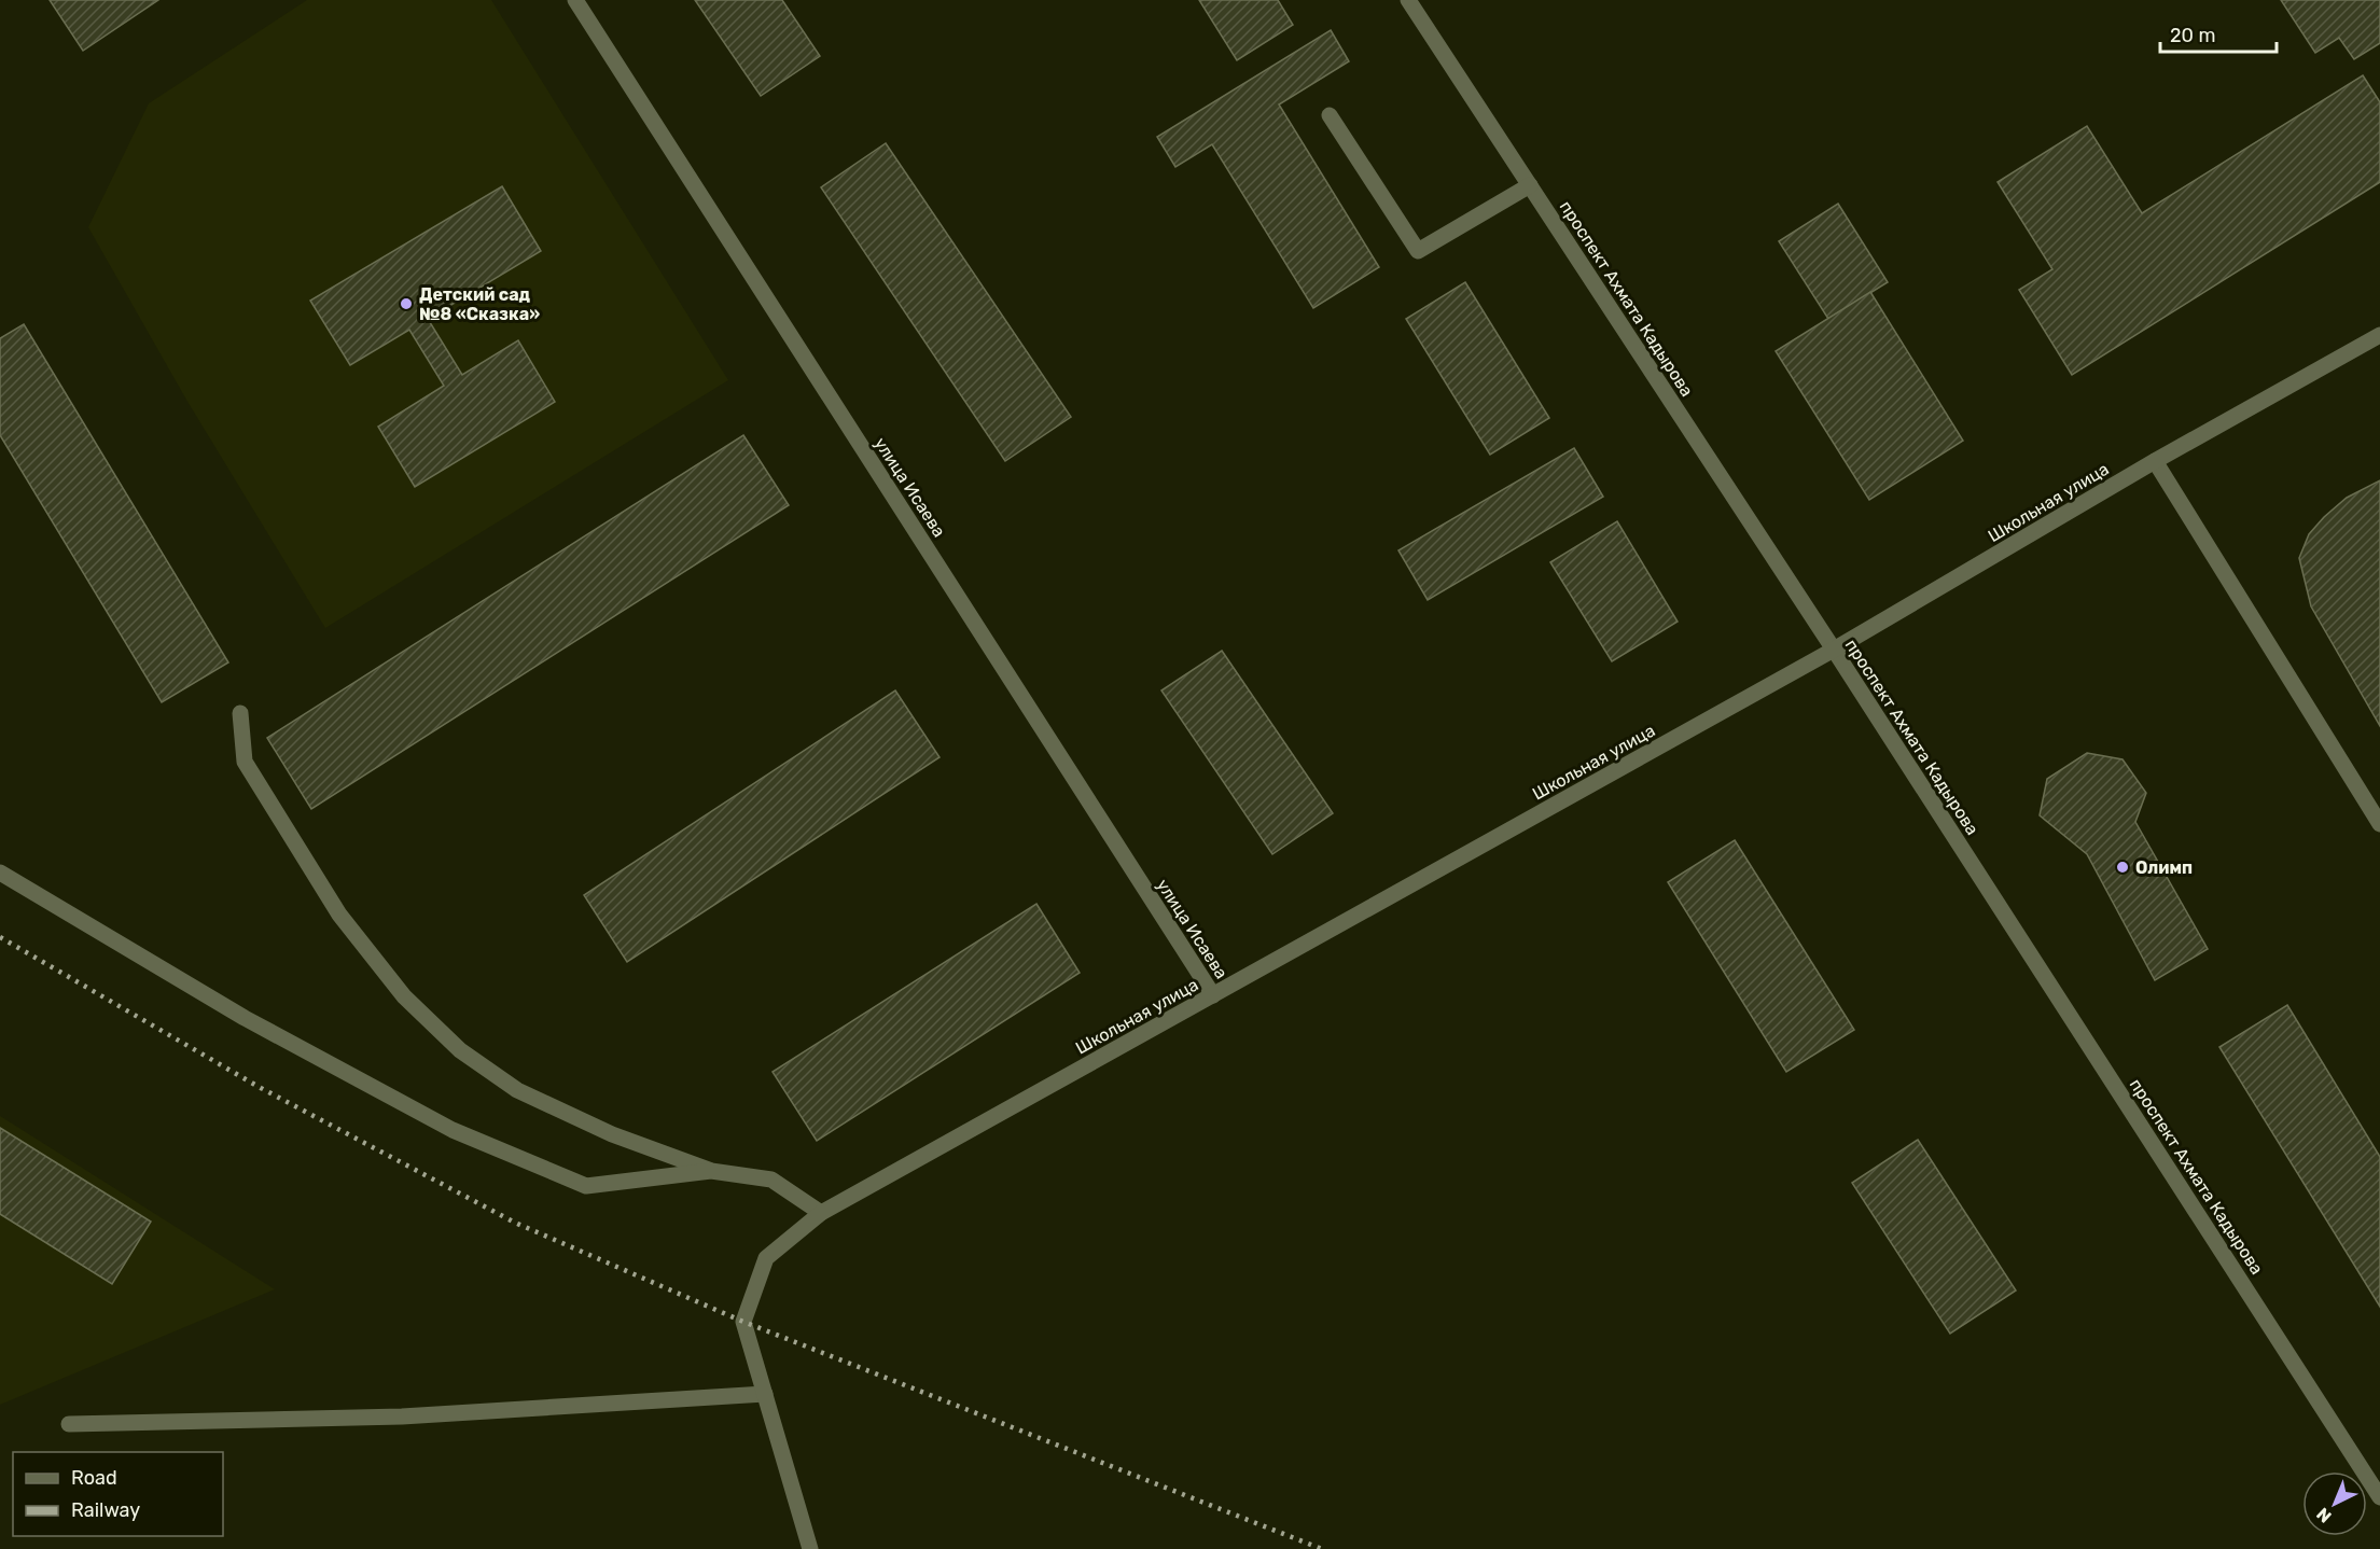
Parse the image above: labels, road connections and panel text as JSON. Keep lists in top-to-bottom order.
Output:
{
  "streets": {
    "street": ["проспект Ахмата Кадырова", "улица Исаева", "Школьная улица"]
  },
  "crossings": [
    ["проспект Ахмата Кадырова", "Школьная улица"],
    ["улица Исаева", "Школьная улица"]
  ],
  "places": ["Детский сад №8 «Сказка»", "Олимп"],
  "legend": ["Road", "Railway"],
  "scale_bar": "20 m",
  "north": "bottom left"
}
